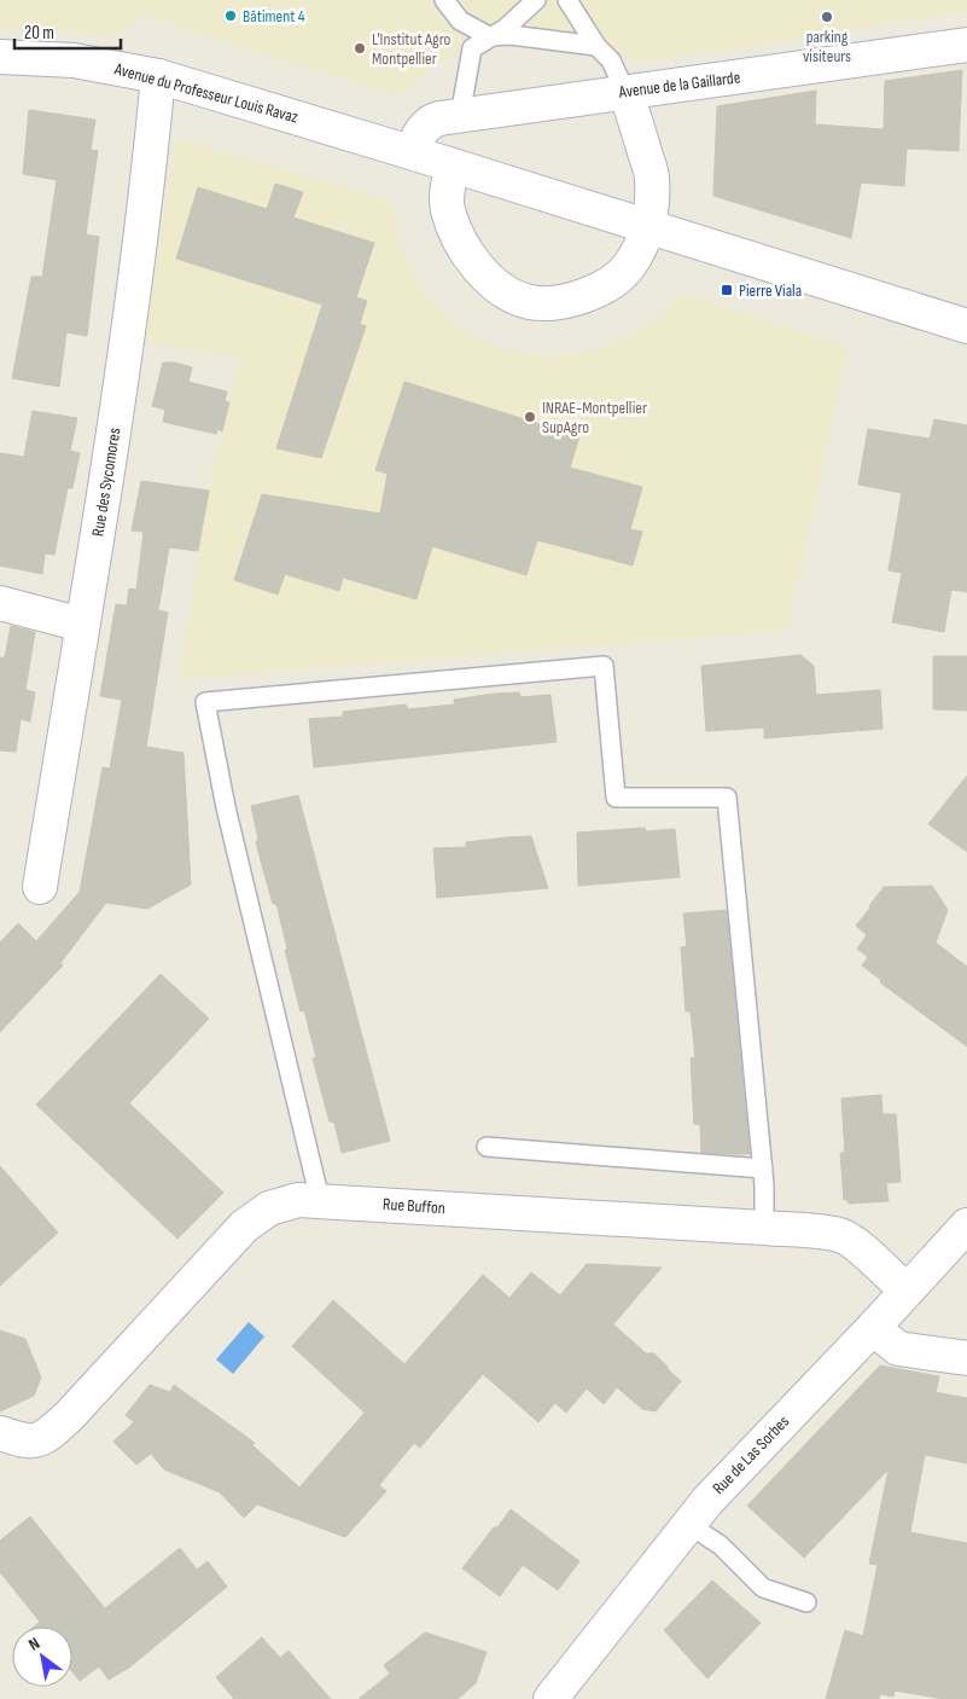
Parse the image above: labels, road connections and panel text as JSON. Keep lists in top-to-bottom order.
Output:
{
  "streets": {
    "street": [
      "Avenue de la Gaillarde",
      "Avenue du Professeur Louis Ravaz",
      "Rue des Sycomores",
      "Rue Buffon",
      "Rue de Las Sorbes"
    ]
  },
  "crossings": [
    ["Avenue de la Gaillarde", "Avenue du Professeur Louis Ravaz"],
    ["Avenue du Professeur Louis Ravaz", "Rue des Sycomores"],
    ["Rue Buffon", "Rue de Las Sorbes"]
  ],
  "places": {
    "other": [
      "Bâtiment 4",
      "parking visiteurs",
      "L'Institut Agro Montpellier",
      "INRAE-Montpellier SupAgro"
    ],
    "transit": ["Pierre Viala"]
  },
  "scale_bar": "20 m",
  "north": "top left"
}
